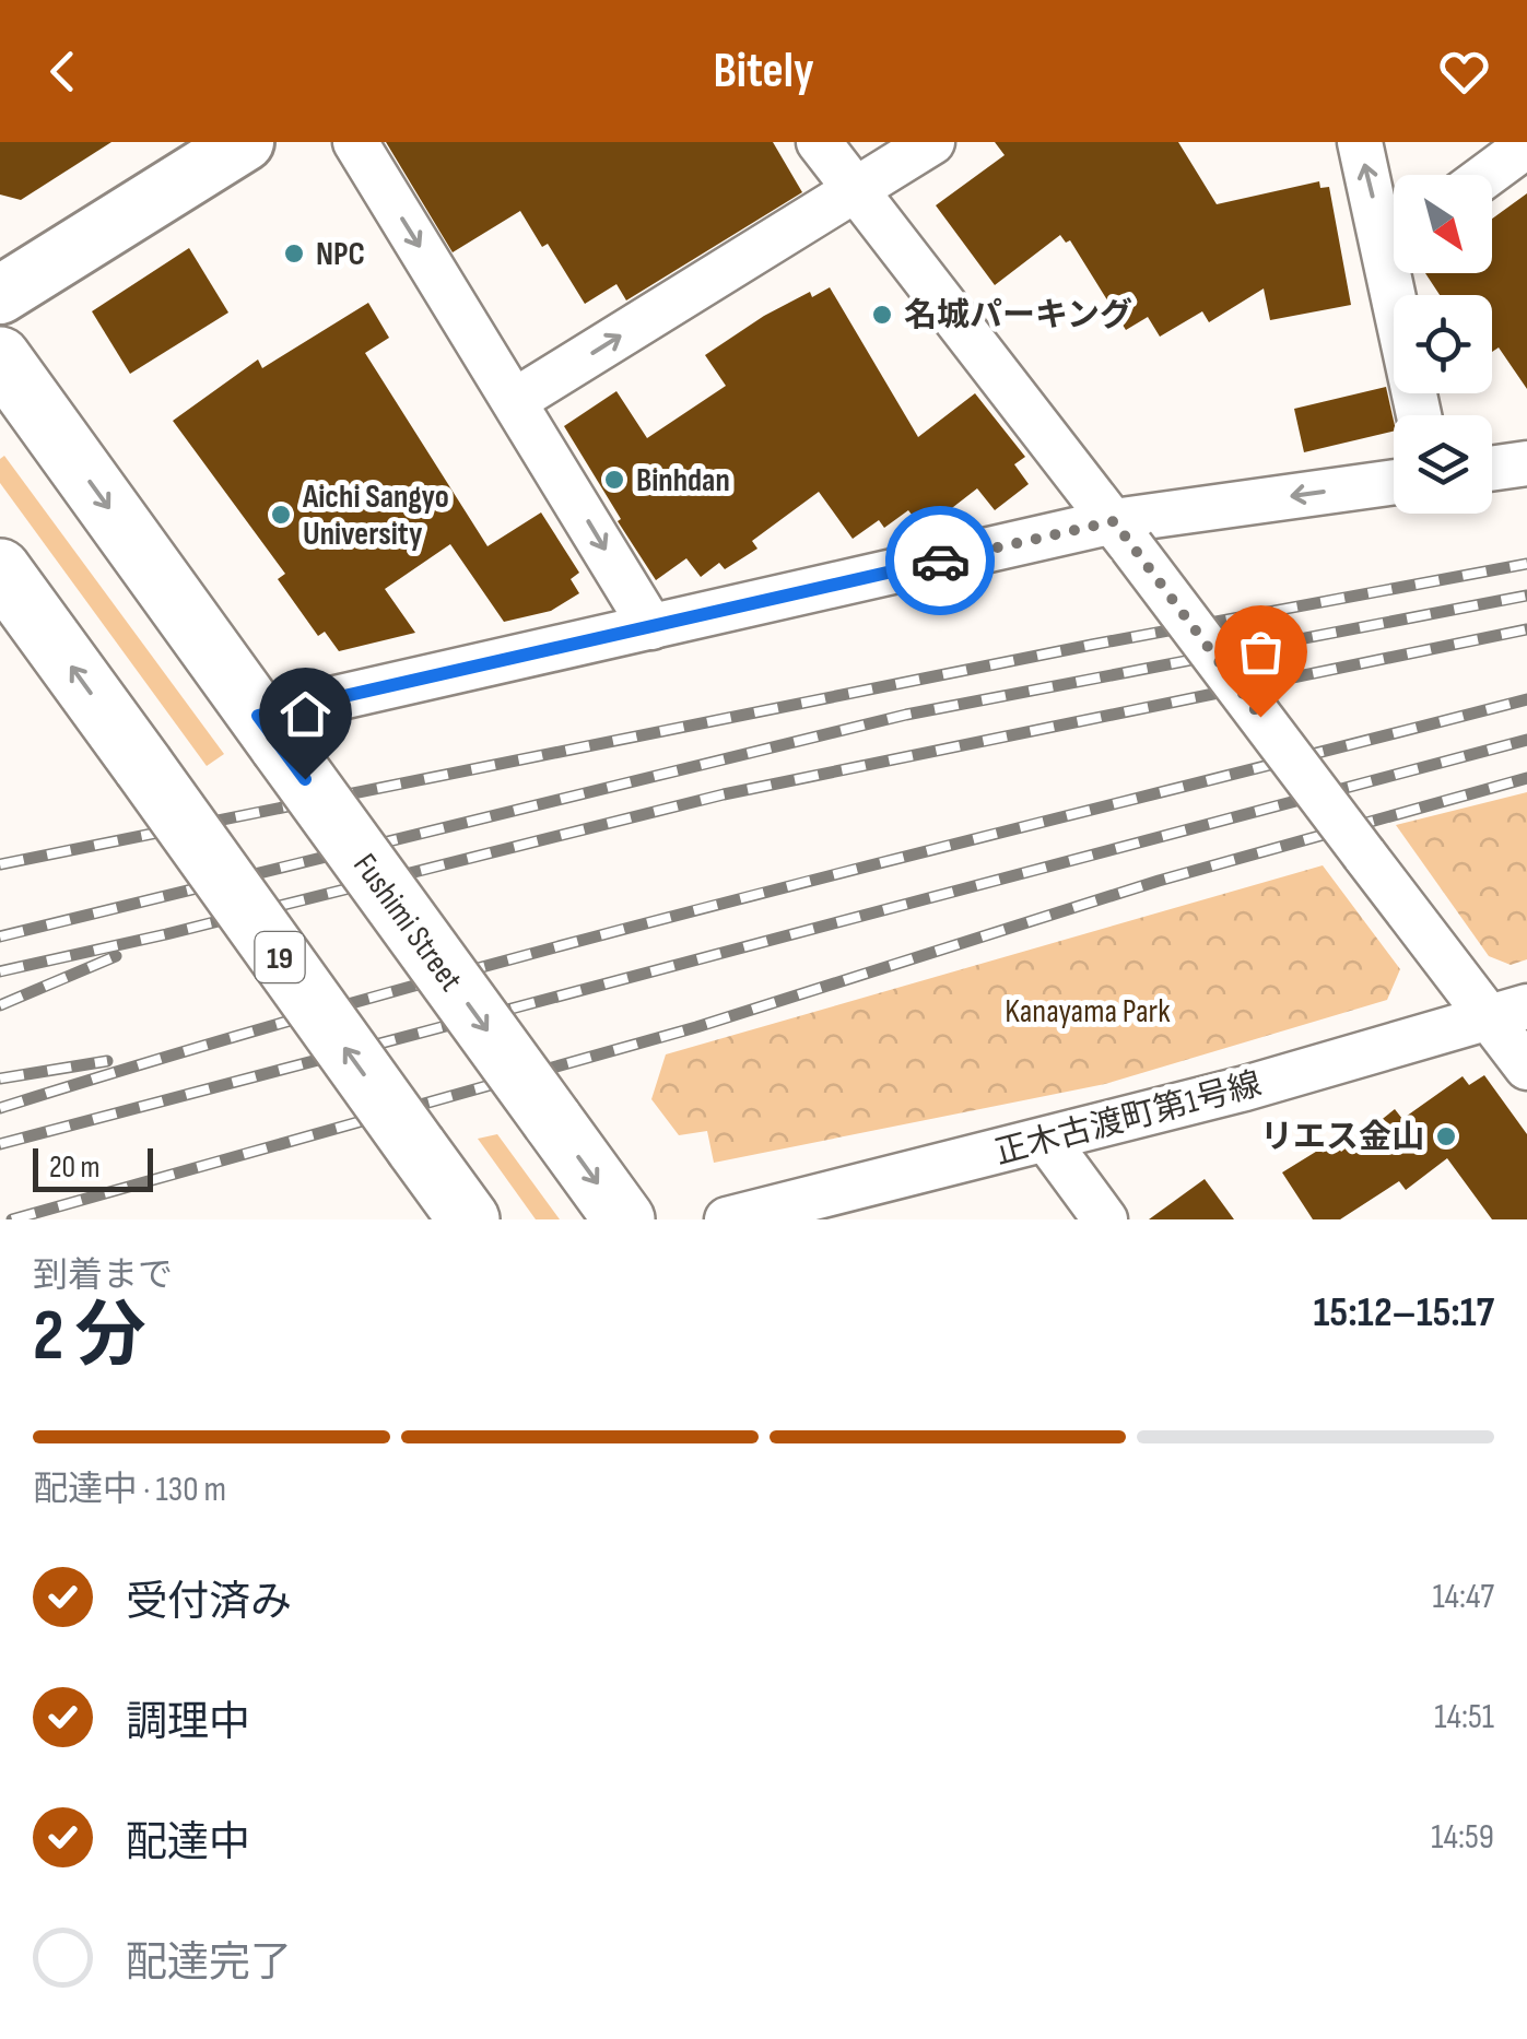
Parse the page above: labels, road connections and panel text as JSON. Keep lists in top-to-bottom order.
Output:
{
  "streets": {
    "highway": ["Fushimi Street", "19"],
    "street": ["正木古渡町第1号線"]
  },
  "parks": ["Kanayama Park"],
  "places": [
    "NPC",
    "名城パーキング",
    "Binhdan",
    "Aichi Sangyo University",
    "リエス金山"
  ],
  "scale_bar": "20 m",
  "north": "bottom right",
  "page": {
    "header": "Bitely",
    "scale": "20 m",
    "heading": ["2 分", "到着まで", "15:12–15:17"],
    "bar": "配達中 · 130 m",
    "list": [
      ["受付済み", "14:47"],
      ["調理中", "14:51"],
      ["配達中", "14:59"],
      "配達完了"
    ]
  }
}
